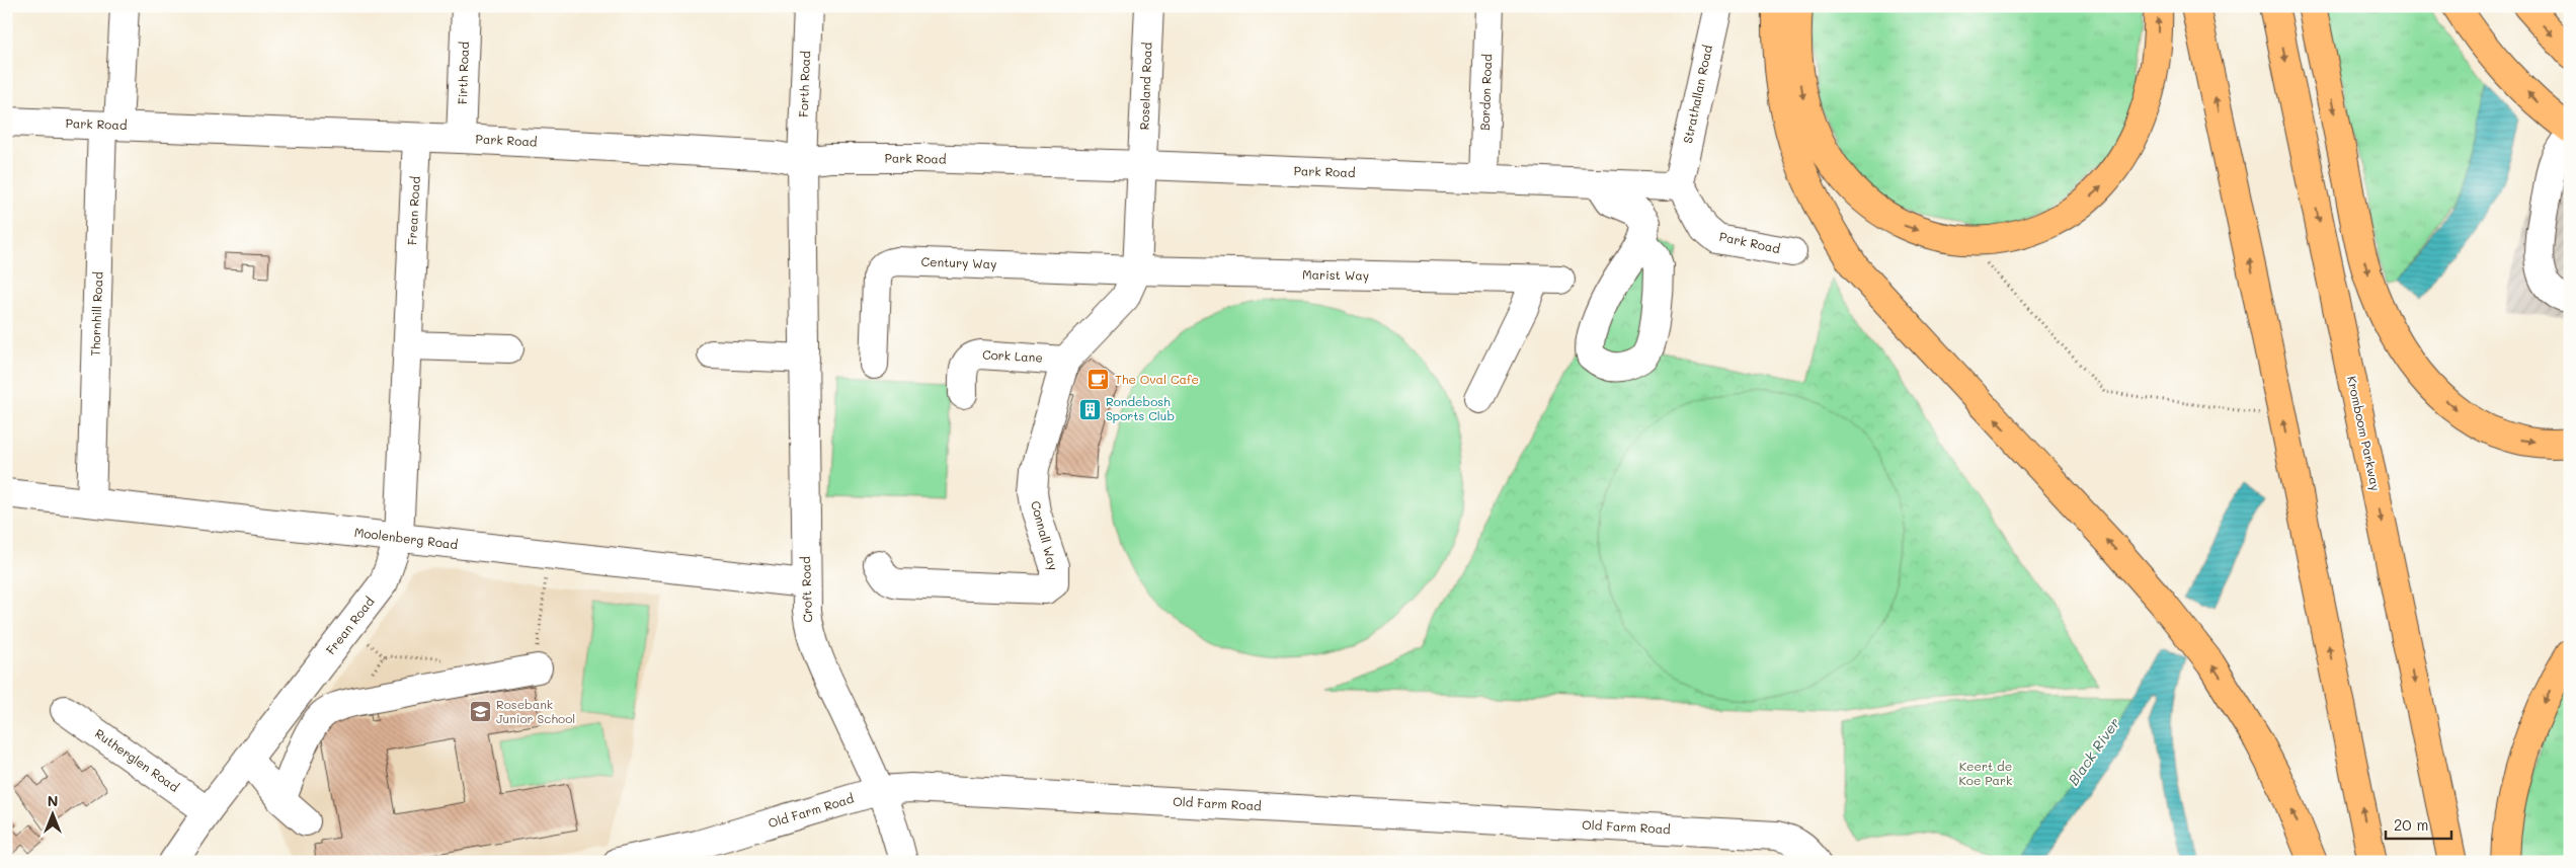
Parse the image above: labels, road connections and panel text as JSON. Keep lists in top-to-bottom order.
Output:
{
  "streets": {
    "main road": ["Kromboom Parkway"],
    "street": [
      "Firth Road",
      "Forth Road",
      "Roseland Road",
      "Bordon Road",
      "Strathallan Road",
      "Park Road",
      "Frean Road",
      "Century Way",
      "Marist Way",
      "Thornhill Road",
      "Cork Lane",
      "Connall Way",
      "Moolenberg Road",
      "Croft Road",
      "Rutherglen Road",
      "Old Farm Road"
    ]
  },
  "crossings": [
    ["Firth Road", "Park Road"],
    ["Forth Road", "Park Road"],
    ["Forth Road", "Croft Road"],
    ["Roseland Road", "Park Road"],
    ["Roseland Road", "Century Way"],
    ["Roseland Road", "Marist Way"],
    ["Roseland Road", "Connall Way"],
    ["Bordon Road", "Park Road"],
    ["Strathallan Road", "Park Road"],
    ["Park Road", "Frean Road"],
    ["Park Road", "Thornhill Road"],
    ["Park Road", "Croft Road"],
    ["Frean Road", "Moolenberg Road"],
    ["Frean Road", "Rutherglen Road"],
    ["Century Way", "Marist Way"],
    ["Century Way", "Connall Way"],
    ["Marist Way", "Connall Way"],
    ["Thornhill Road", "Moolenberg Road"],
    ["Cork Lane", "Connall Way"],
    ["Moolenberg Road", "Croft Road"],
    ["Croft Road", "Old Farm Road"]
  ],
  "water": ["Black River"],
  "parks": ["Keert de Koe Park"],
  "places": {
    "cafe": ["The Oval Cafe"],
    "building": ["Rondebosh Sports Club"],
    "school or university": ["Rosebank Junior School"]
  },
  "scale_bar": "20 m",
  "north": "top"
}
